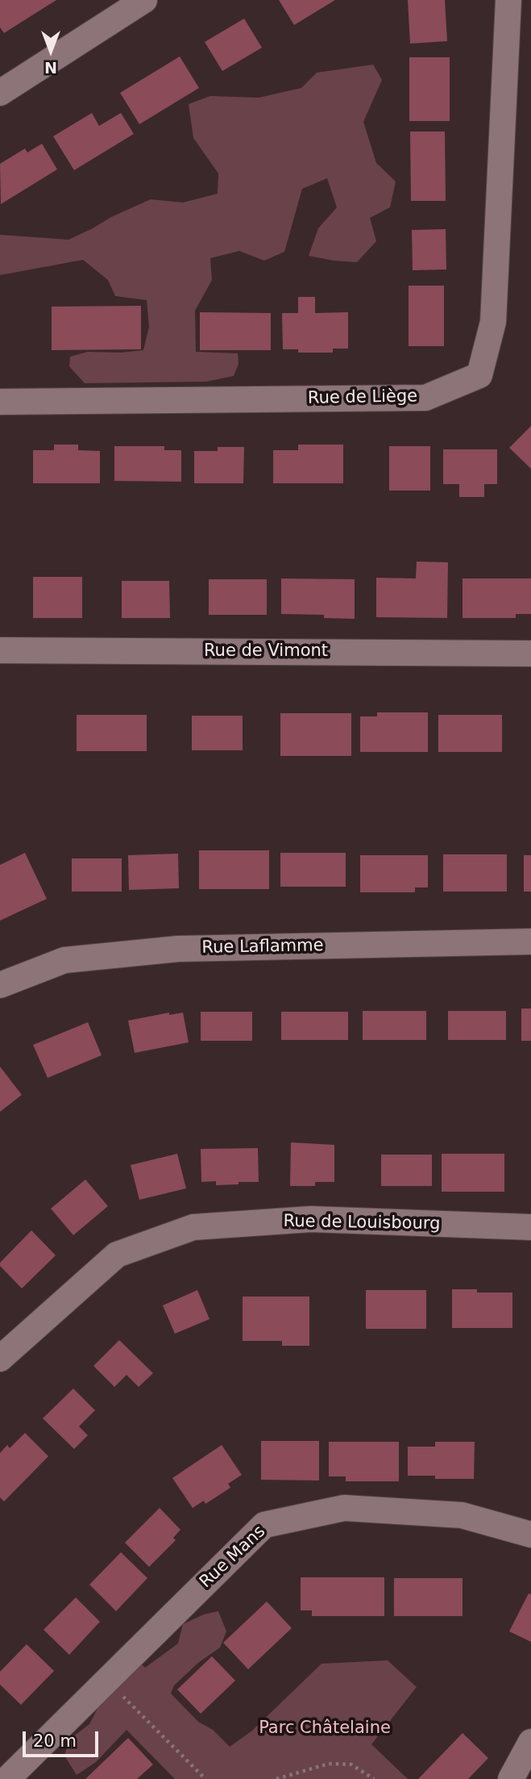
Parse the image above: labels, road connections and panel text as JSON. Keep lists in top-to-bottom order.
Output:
{
  "streets": {
    "street": [
      "Rue de Liège",
      "Rue de Vimont",
      "Rue Laflamme",
      "Rue de Louisbourg",
      "Rue Mans"
    ]
  },
  "parks": ["Parc Châtelaine"],
  "scale_bar": "20 m",
  "north": "bottom"
}
